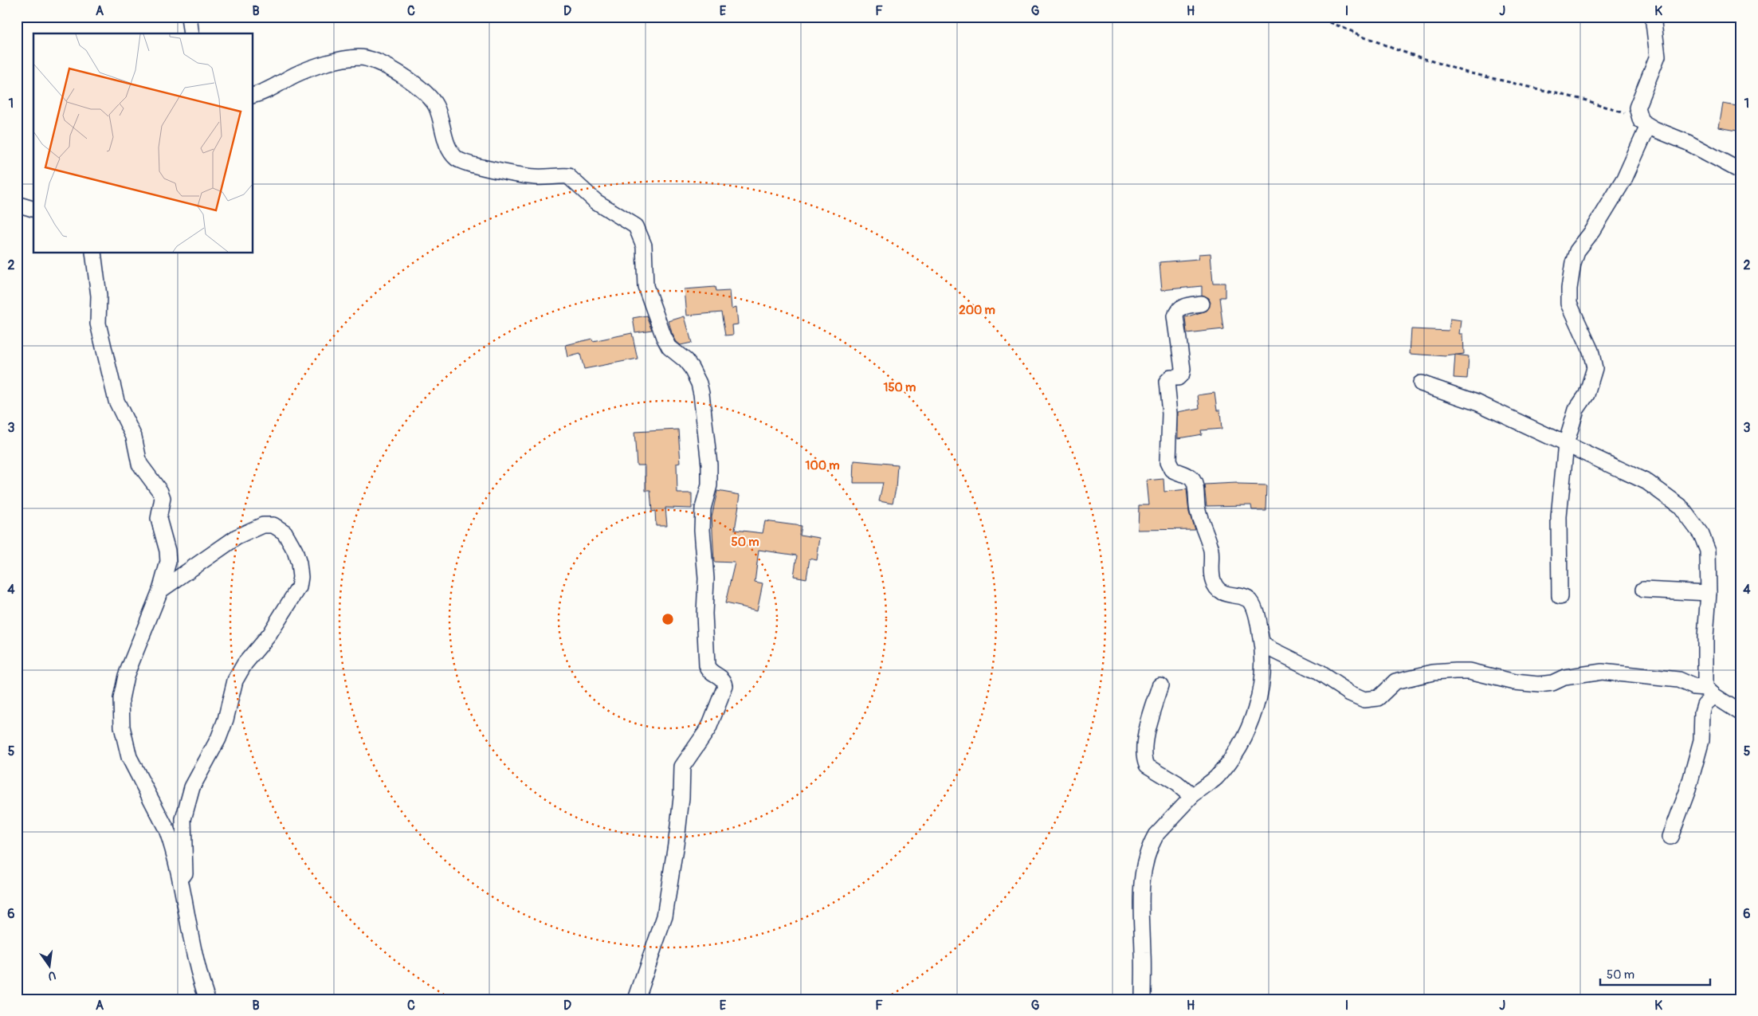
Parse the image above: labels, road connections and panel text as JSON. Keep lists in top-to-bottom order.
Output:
{
  "scale_bar": "50 m",
  "north": "bottom",
  "grid": {
    "columns": [
      "A",
      "B",
      "C",
      "D",
      "E",
      "F",
      "G",
      "H",
      "I",
      "J",
      "K"
    ],
    "rows": [
      "1",
      "2",
      "3",
      "4",
      "5",
      "6"
    ]
  },
  "rings": [
    "200 m",
    "150 m",
    "100 m",
    "50 m"
  ]
}
